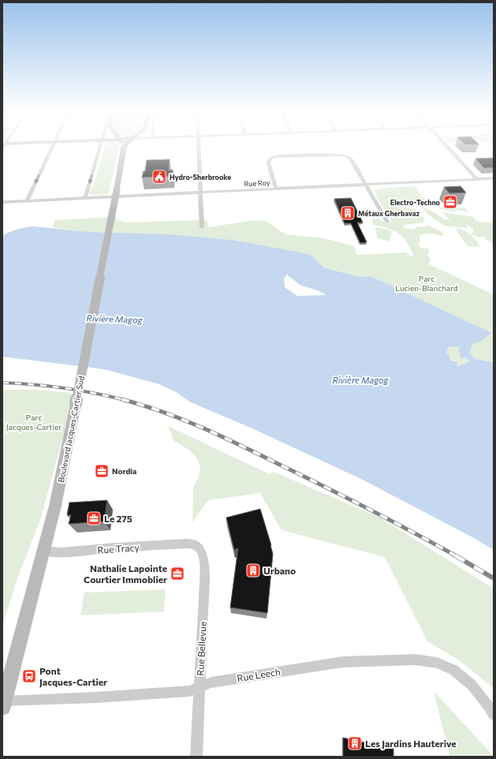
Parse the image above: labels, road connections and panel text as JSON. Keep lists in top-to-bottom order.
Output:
{
  "streets": {
    "main road": ["Boulevard Jacques-Cartier Sud"],
    "street": [
      "Rue Roy",
      "Rue Tracy",
      "Rue Bellevue",
      "Rue Leech"
    ]
  },
  "crossings": [
    ["Boulevard Jacques-Cartier Sud", "Rue Tracy"],
    ["Boulevard Jacques-Cartier Sud", "Rue Leech"],
    ["Rue Tracy", "Rue Bellevue"],
    ["Rue Bellevue", "Rue Leech"]
  ],
  "water": ["Rivière Magog"],
  "parks": ["Parc Lucien-Blanchard", "Parc Jacques-Cartier"],
  "places": {
    "public building": ["Hydro-Sherbrooke"],
    "office": [
      "Electro-Techno",
      "Nordia",
      "Le 275",
      "Nathalie Lapointe Courtier Immoblier"
    ],
    "building": ["Métaux Gherbavaz", "Urbano", "Les Jardins Hauterive"],
    "bus stop": ["Pont Jacques-Cartier"]
  }
}
